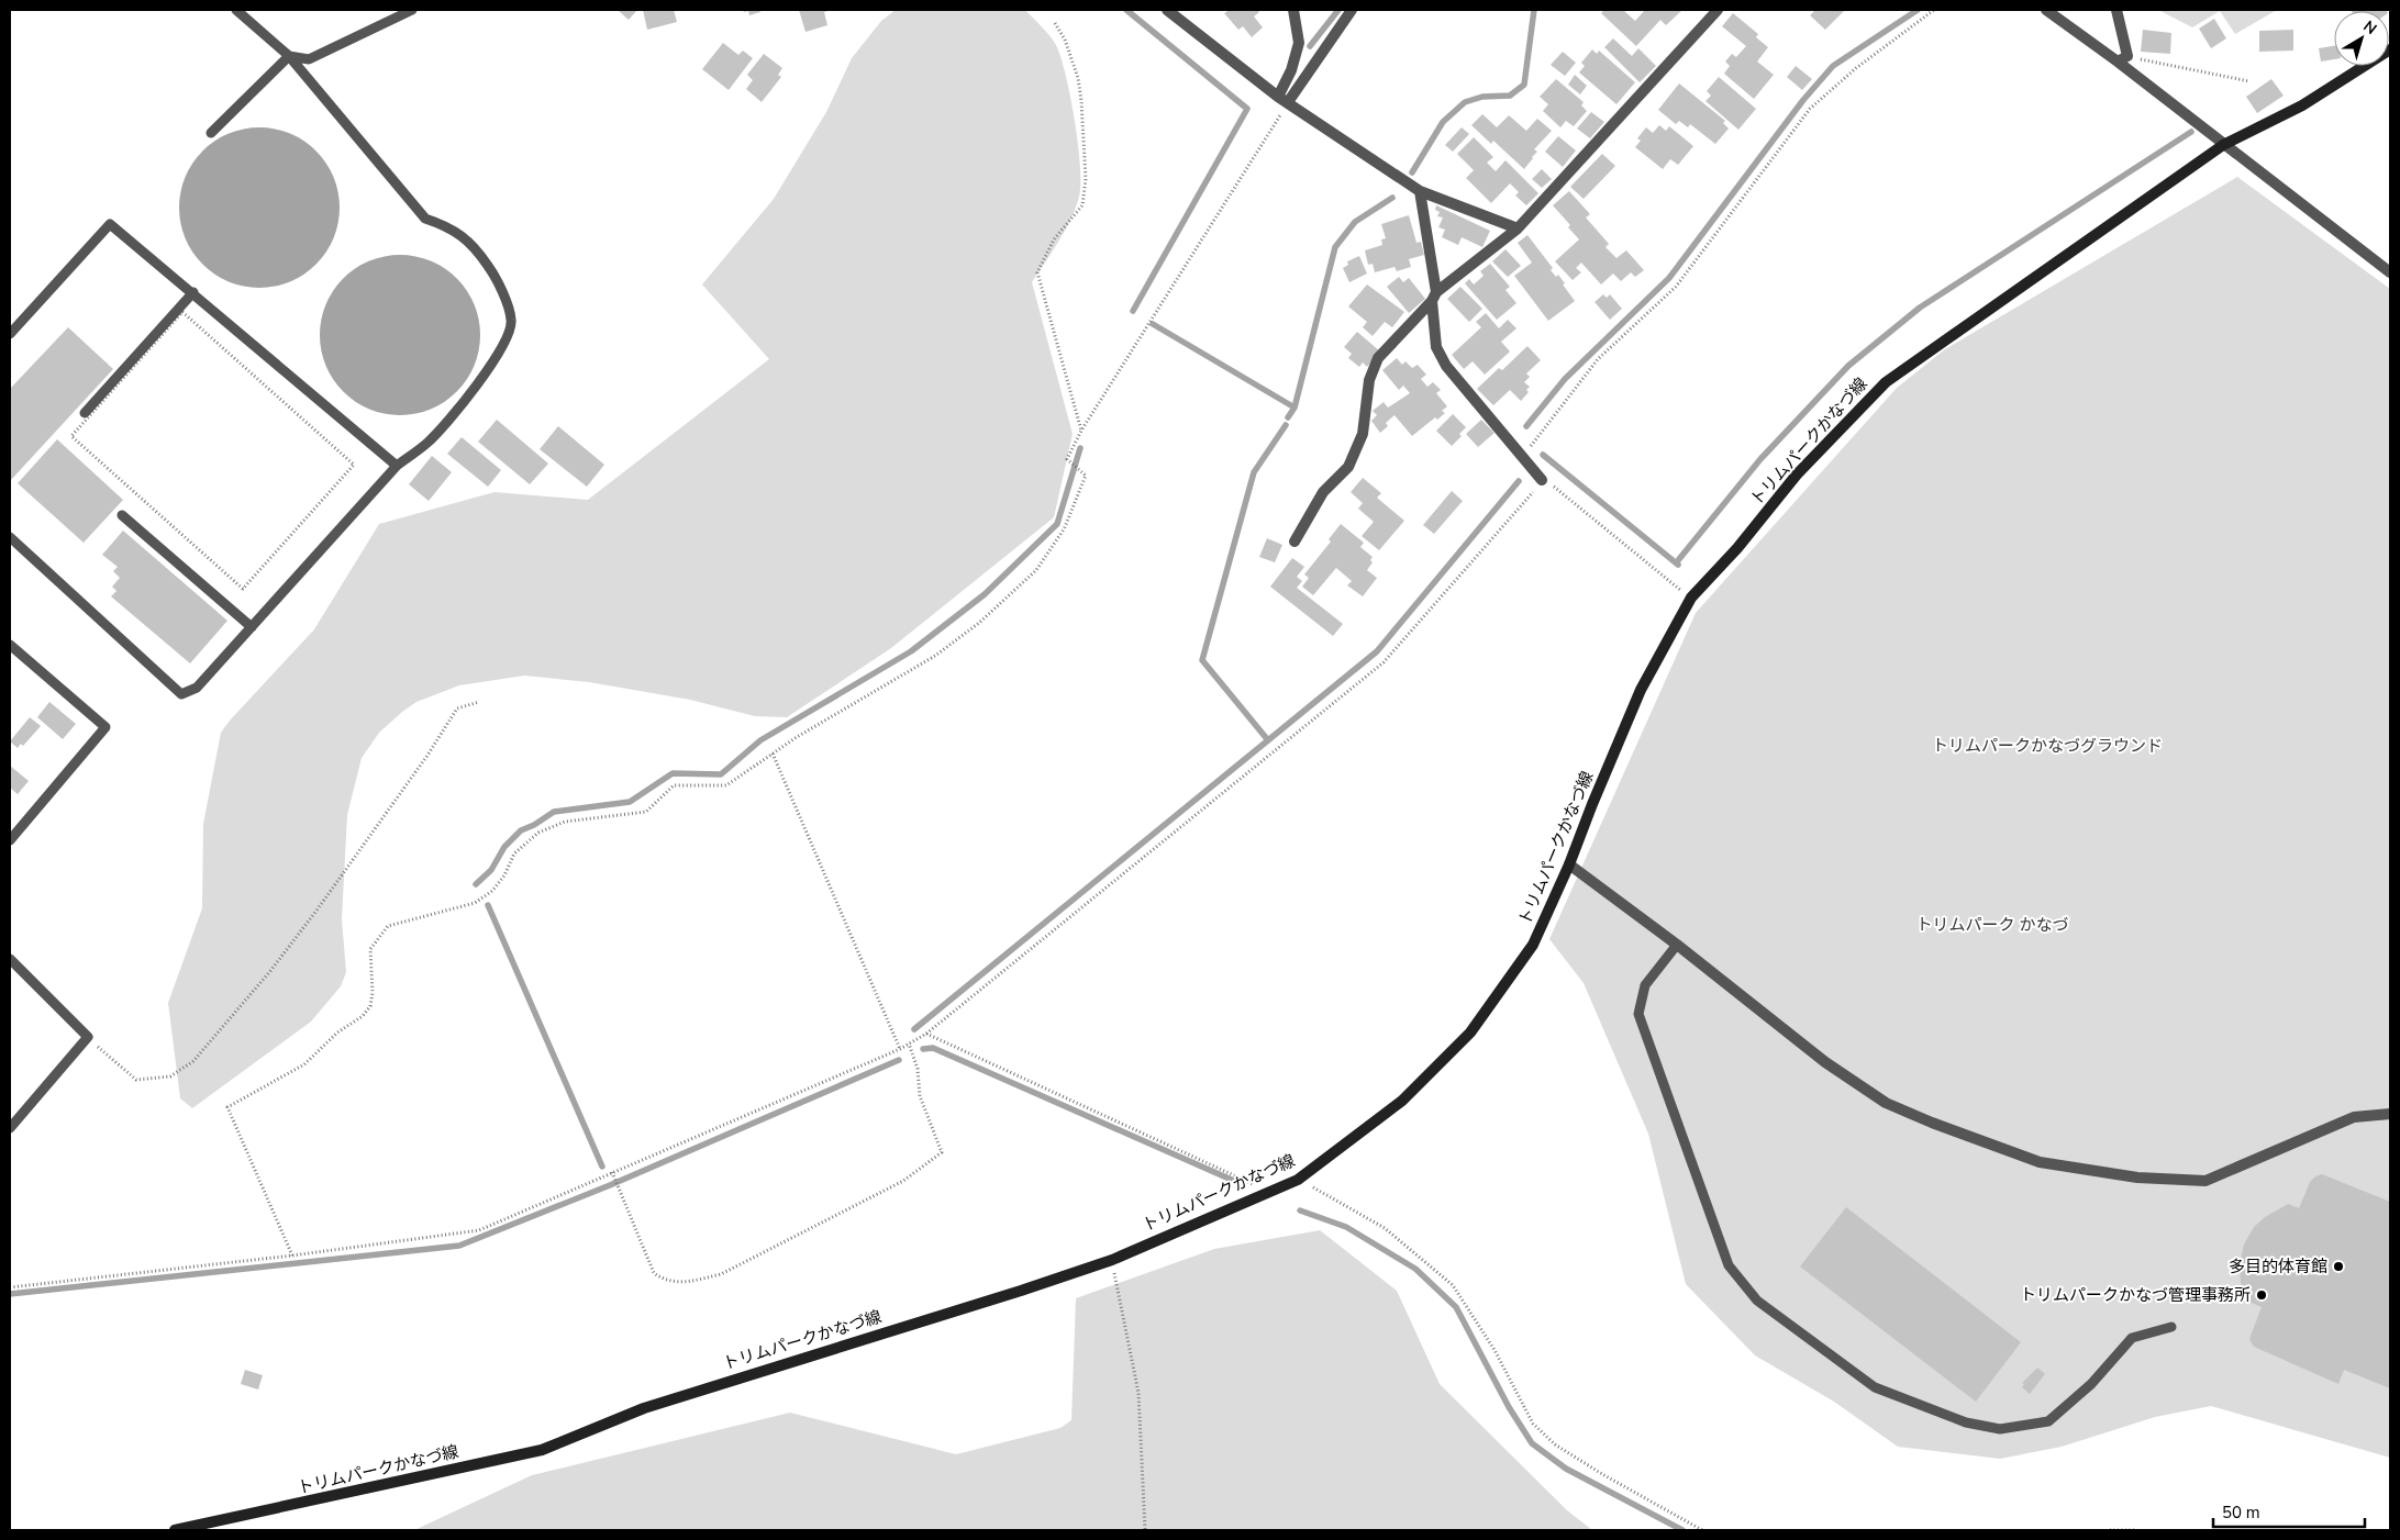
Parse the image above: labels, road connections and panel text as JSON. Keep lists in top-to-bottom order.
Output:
{
  "streets": {
    "main road": ["トリムパークかなづ線"]
  },
  "parks": ["トリムパークかなづグラウンド", "トリムパーク かなづ"],
  "places": ["多目的体育館", "トリムパークかなづ管理事務所"],
  "scale_bar": "50 m",
  "north": "top right"
}
